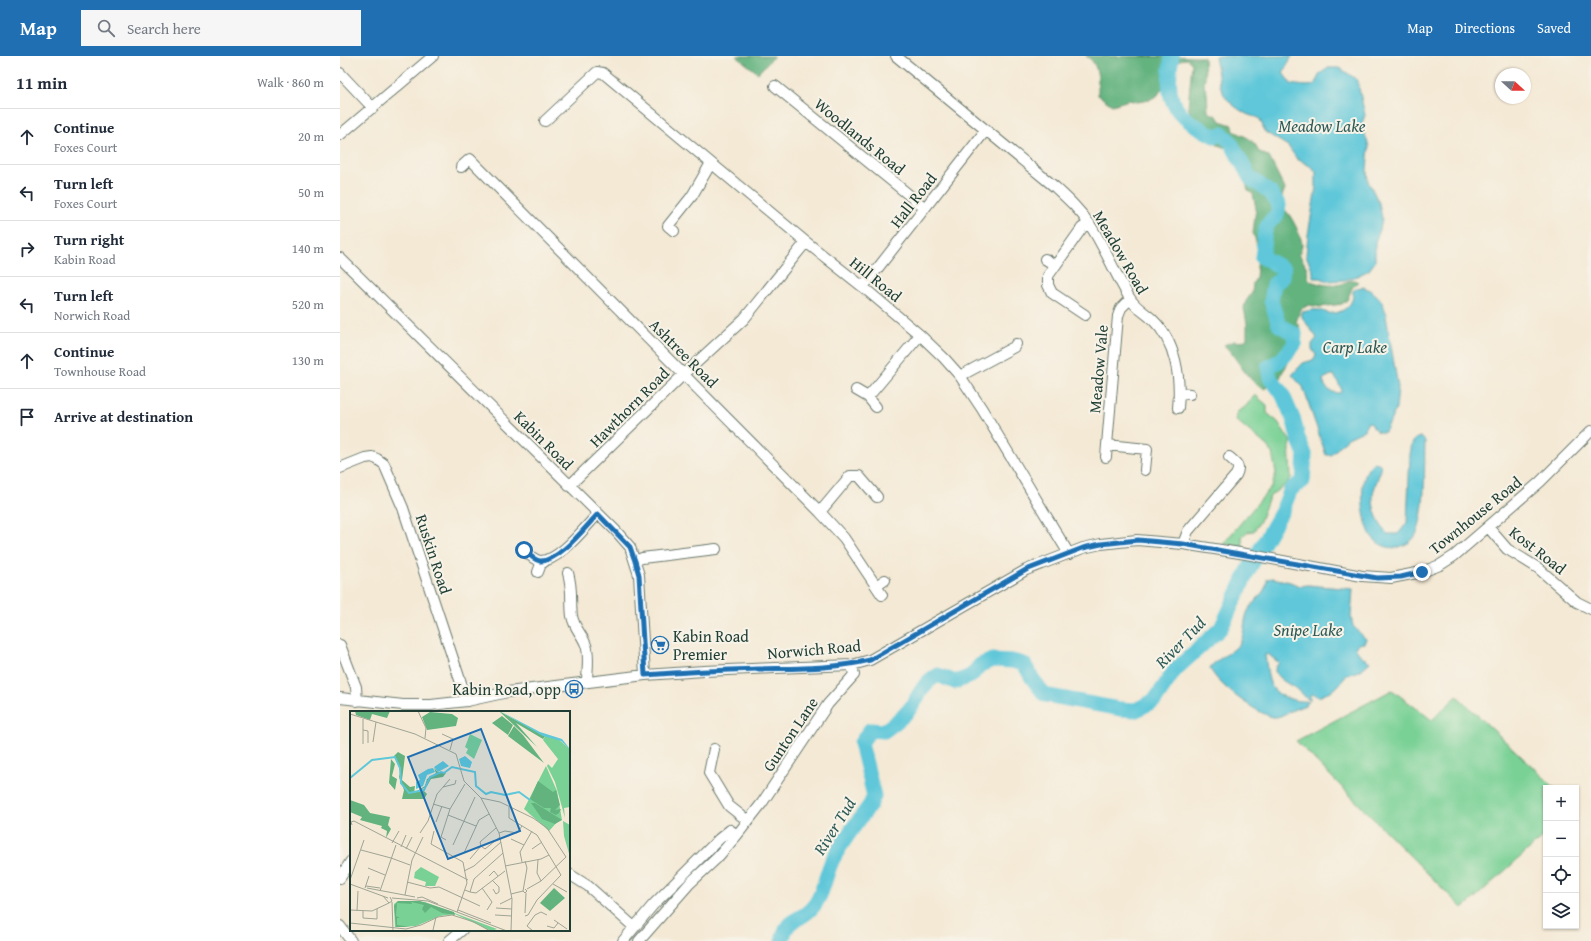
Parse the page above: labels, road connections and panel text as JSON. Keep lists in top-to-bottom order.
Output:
{
  "streets": {
    "street": [
      "Woodlands Road",
      "Hall Road",
      "Meadow Road",
      "Hill Road",
      "Ashtree Road",
      "Meadow Vale",
      "Hawthorn Road",
      "Kabin Road",
      "Townhouse Road",
      "Kost Road",
      "Ruskin Road",
      "Norwich Road",
      "Gunton Lane"
    ]
  },
  "crossings": [
    ["Woodlands Road", "Hall Road"],
    ["Hall Road", "Meadow Road"],
    ["Hall Road", "Hill Road"],
    ["Meadow Road", "Meadow Vale"],
    ["Hill Road", "Hawthorn Road"],
    ["Hill Road", "Norwich Road"],
    ["Ashtree Road", "Hawthorn Road"],
    ["Hawthorn Road", "Kabin Road"],
    ["Kabin Road", "Norwich Road"],
    ["Townhouse Road", "Kost Road"],
    ["Townhouse Road", "Norwich Road"],
    ["Ruskin Road", "Norwich Road"],
    ["Norwich Road", "Gunton Lane"]
  ],
  "water": [
    "Meadow Lake",
    "Carp Lake",
    "Snipe Lake",
    "River Tud"
  ],
  "places": {
    "supermarket": ["Kabin Road Premier"],
    "bus stop": ["Kabin Road, opp"]
  },
  "north": "right",
  "page": {
    "header": "Map",
    "search": "Search here",
    "nav": ["Map", "Directions", "Saved"],
    "heading": ["11 min", "Walk · 860 m"],
    "list": [
      ["Continue", "Foxes Court", "20 m"],
      ["Turn left", "Foxes Court", "50 m"],
      ["Turn right", "Kabin Road", "140 m"],
      ["Turn left", "Norwich Road", "520 m"],
      ["Continue", "Townhouse Road", "130 m"],
      "Arrive at destination"
    ],
    "map_buttons": ["+", "−"]
  }
}
